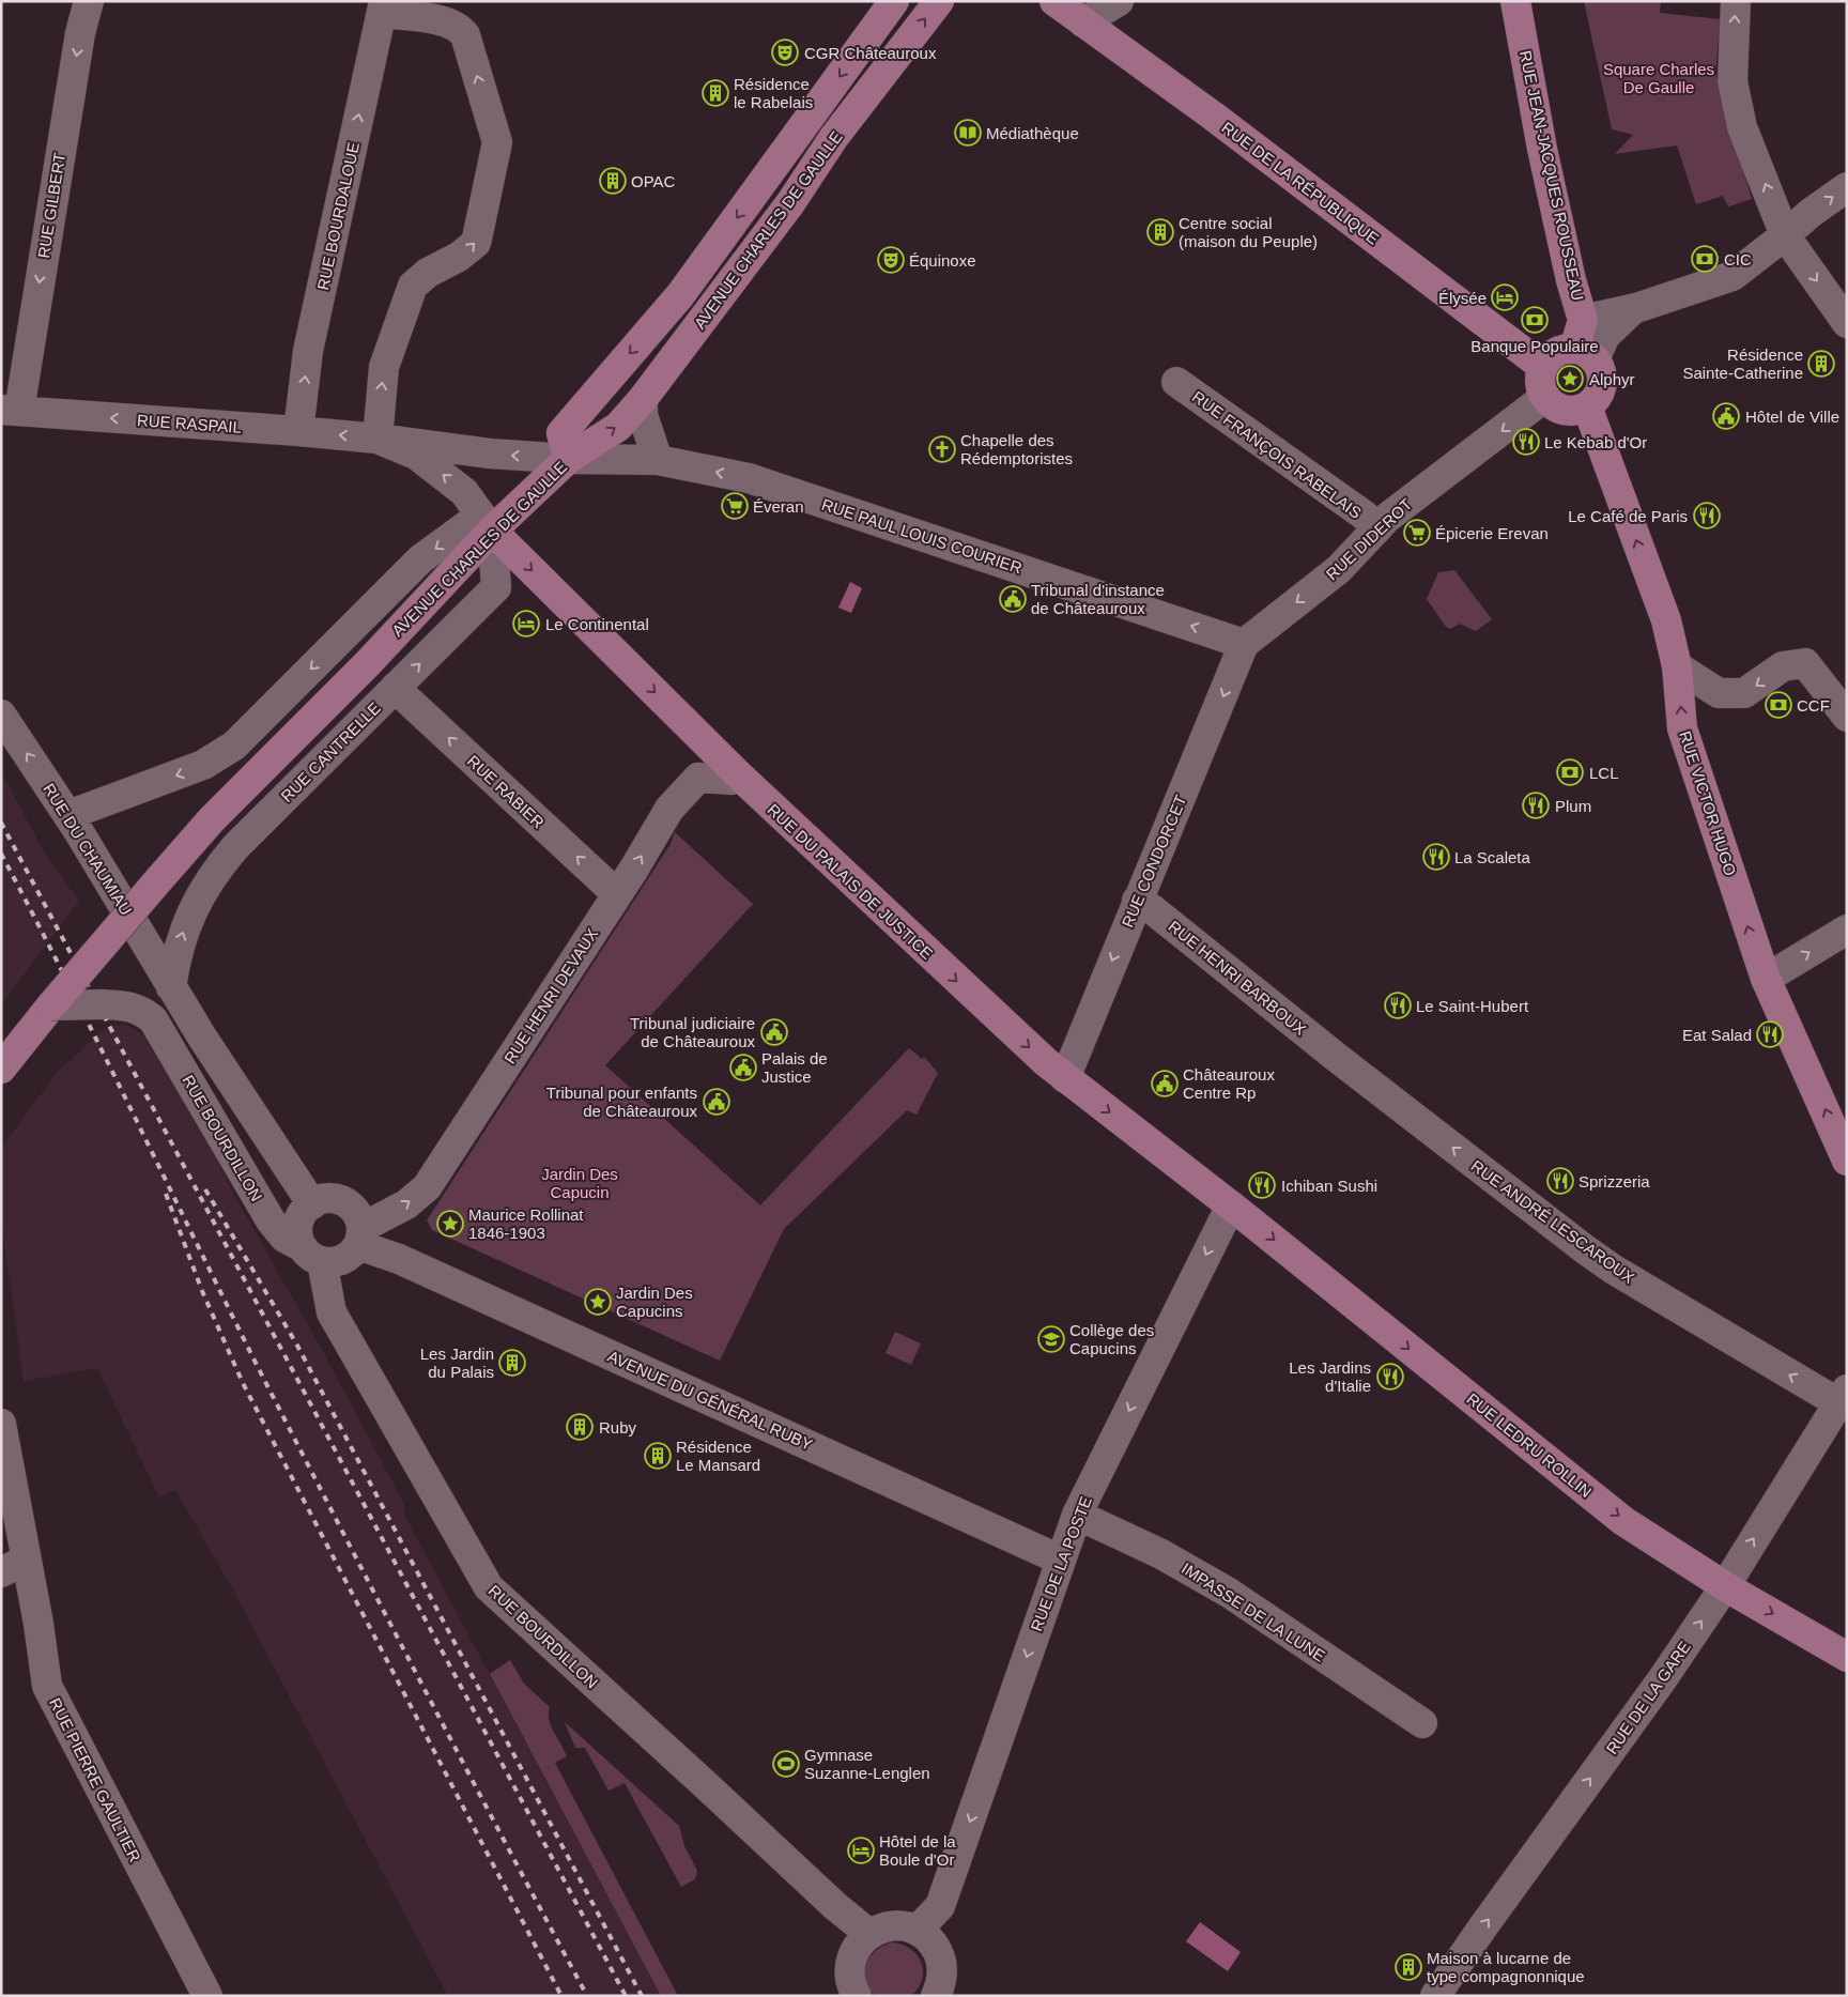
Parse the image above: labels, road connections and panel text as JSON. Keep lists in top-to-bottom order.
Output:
{
  "streets": {
    "main road": [
      "RUE JEAN-JACQUES ROUSSEAU",
      "RUE DE LA RÉPUBLIQUE",
      "AVENUE CHARLES DE GAULLE",
      "RUE VICTOR HUGO",
      "RUE DU PALAIS DE JUSTICE",
      "RUE LEDRU ROLLIN"
    ],
    "street": [
      "RUE GILBERT",
      "RUE BOURDALOUE",
      "RUE RASPAIL",
      "RUE FRANÇOIS RABELAIS",
      "RUE PAUL LOUIS COURIER",
      "RUE DIDEROT",
      "RUE CANTRELLE",
      "RUE RABIER",
      "RUE DU CHAUMIAU",
      "RUE CONDORCET",
      "RUE HENRI BARBOUX",
      "RUE HENRI DEVAUX",
      "RUE BOURDILLON",
      "RUE ANDRÉ LESCAROUX",
      "AVENUE DU GÉNÉRAL RUBY",
      "RUE DE LA POSTE",
      "IMPASSE DE LA LUNE",
      "RUE DE LA GARE",
      "RUE PIERRE GAULTIER"
    ]
  },
  "crossings": [
    ["RUE JEAN-JACQUES ROUSSEAU", "RUE DE LA RÉPUBLIQUE"],
    ["RUE JEAN-JACQUES ROUSSEAU", "RUE DIDEROT"],
    ["RUE JEAN-JACQUES ROUSSEAU", "RUE VICTOR HUGO"],
    ["RUE DE LA RÉPUBLIQUE", "RUE DIDEROT"],
    ["RUE DE LA RÉPUBLIQUE", "RUE VICTOR HUGO"],
    ["RUE GILBERT", "RUE RASPAIL"],
    ["RUE BOURDALOUE", "RUE RASPAIL"],
    ["AVENUE CHARLES DE GAULLE", "RUE RASPAIL"],
    ["AVENUE CHARLES DE GAULLE", "RUE PAUL LOUIS COURIER"],
    ["AVENUE CHARLES DE GAULLE", "RUE CANTRELLE"],
    ["AVENUE CHARLES DE GAULLE", "RUE DU PALAIS DE JUSTICE"],
    ["AVENUE CHARLES DE GAULLE", "RUE BOURDILLON"],
    ["RUE RASPAIL", "RUE PAUL LOUIS COURIER"],
    ["RUE RASPAIL", "RUE CANTRELLE"],
    ["RUE RASPAIL", "RUE DU PALAIS DE JUSTICE"],
    ["RUE FRANÇOIS RABELAIS", "RUE DIDEROT"],
    ["RUE PAUL LOUIS COURIER", "RUE DIDEROT"],
    ["RUE PAUL LOUIS COURIER", "RUE CONDORCET"],
    ["RUE DIDEROT", "RUE VICTOR HUGO"],
    ["RUE DIDEROT", "RUE CONDORCET"],
    ["RUE CANTRELLE", "RUE RABIER"],
    ["RUE CANTRELLE", "RUE DU CHAUMIAU"],
    ["RUE CANTRELLE", "RUE DU PALAIS DE JUSTICE"],
    ["RUE RABIER", "RUE HENRI DEVAUX"],
    ["RUE CONDORCET", "RUE DU PALAIS DE JUSTICE"],
    ["RUE CONDORCET", "RUE HENRI BARBOUX"],
    ["RUE DU PALAIS DE JUSTICE", "RUE HENRI DEVAUX"],
    ["RUE DU PALAIS DE JUSTICE", "RUE LEDRU ROLLIN"],
    ["RUE DU PALAIS DE JUSTICE", "RUE DE LA POSTE"],
    ["RUE HENRI BARBOUX", "RUE ANDRÉ LESCAROUX"],
    ["RUE HENRI DEVAUX", "RUE BOURDILLON"],
    ["RUE HENRI DEVAUX", "AVENUE DU GÉNÉRAL RUBY"],
    ["RUE BOURDILLON", "AVENUE DU GÉNÉRAL RUBY"],
    ["RUE ANDRÉ LESCAROUX", "RUE DE LA GARE"],
    ["AVENUE DU GÉNÉRAL RUBY", "RUE DE LA POSTE"],
    ["RUE LEDRU ROLLIN", "RUE DE LA POSTE"],
    ["RUE LEDRU ROLLIN", "RUE DE LA GARE"],
    ["RUE DE LA POSTE", "IMPASSE DE LA LUNE"]
  ],
  "one_way": [
    "RUE GILBERT",
    "RUE BOURDALOUE",
    "RUE RASPAIL",
    "RUE PAUL LOUIS COURIER",
    "RUE DIDEROT",
    "RUE RABIER",
    "RUE VICTOR HUGO",
    "RUE DU CHAUMIAU",
    "RUE CONDORCET",
    "RUE DU PALAIS DE JUSTICE",
    "RUE HENRI DEVAUX",
    "RUE ANDRÉ LESCAROUX",
    "RUE LEDRU ROLLIN",
    "RUE DE LA POSTE",
    "RUE DE LA GARE"
  ],
  "parks": ["Square Charles De Gaulle", "Jardin Des Capucin"],
  "places": {
    "theatre": ["CGR Châteauroux", "Équinoxe"],
    "building": [
      "Résidence le Rabelais",
      "OPAC",
      "Centre social (maison du Peuple)",
      "Résidence Sainte-Catherine",
      "Les Jardin du Palais",
      "Ruby",
      "Résidence Le Mansard",
      "Maison à lucarne de type compagnonnique"
    ],
    "library": ["Médiathèque"],
    "bank": [
      "CIC",
      "Banque Populaire",
      "CCF",
      "LCL"
    ],
    "hotel": ["Élysée", "Le Continental", "Hôtel de la Boule d'Or"],
    "place": ["Alphyr", "Maurice Rollinat 1846-1903", "Jardin Des Capucins"],
    "public building": [
      "Hôtel de Ville",
      "Tribunal d'instance de Châteauroux",
      "Tribunal judiciaire de Châteauroux",
      "Palais de Justice",
      "Châteauroux Centre Rp",
      "Tribunal pour enfants de Châteauroux"
    ],
    "restaurant": [
      "Le Kebab d'Or",
      "Le Café de Paris",
      "Plum",
      "La Scaleta",
      "Le Saint-Hubert",
      "Eat Salad",
      "Sprizzeria",
      "Ichiban Sushi",
      "Les Jardins d'Italie"
    ],
    "church": ["Chapelle des Rédemptoristes"],
    "supermarket": ["Éveran", "Épicerie Erevan"],
    "school or university": ["Collège des Capucins"],
    "sports": ["Gymnase Suzanne-Lenglen"]
  }
}
